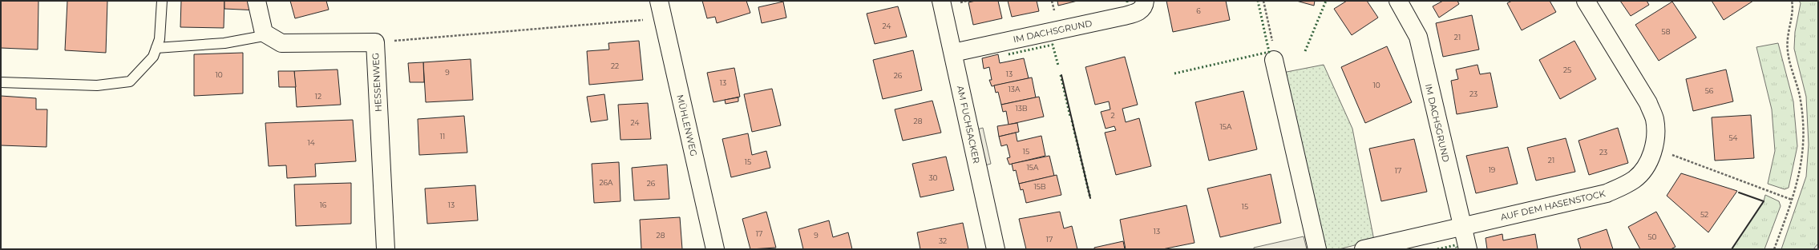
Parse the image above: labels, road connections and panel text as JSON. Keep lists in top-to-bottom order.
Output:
{
  "streets": {
    "street": [
      "IM DACHSGRUND",
      "HESSENWEG",
      "AM FUCHSACKER",
      "MÜHLENWEG",
      "AUF DEM HASENSTOCK"
    ]
  },
  "crossings": [
    ["IM DACHSGRUND", "AM FUCHSACKER"],
    ["IM DACHSGRUND", "AUF DEM HASENSTOCK"]
  ],
  "house_numbers": [
    "6",
    "24",
    "58",
    "21",
    "22",
    "25",
    "9",
    "13",
    "10",
    "26",
    "13",
    "10",
    "13A",
    "56",
    "23",
    "12",
    "13B",
    "2",
    "28",
    "24",
    "15A",
    "11",
    "54",
    "14",
    "15",
    "23",
    "21",
    "15",
    "15A",
    "19",
    "17",
    "30",
    "26A",
    "26",
    "15B",
    "16",
    "13",
    "15",
    "52",
    "13",
    "17",
    "28",
    "9",
    "50",
    "17",
    "32"
  ]
}
